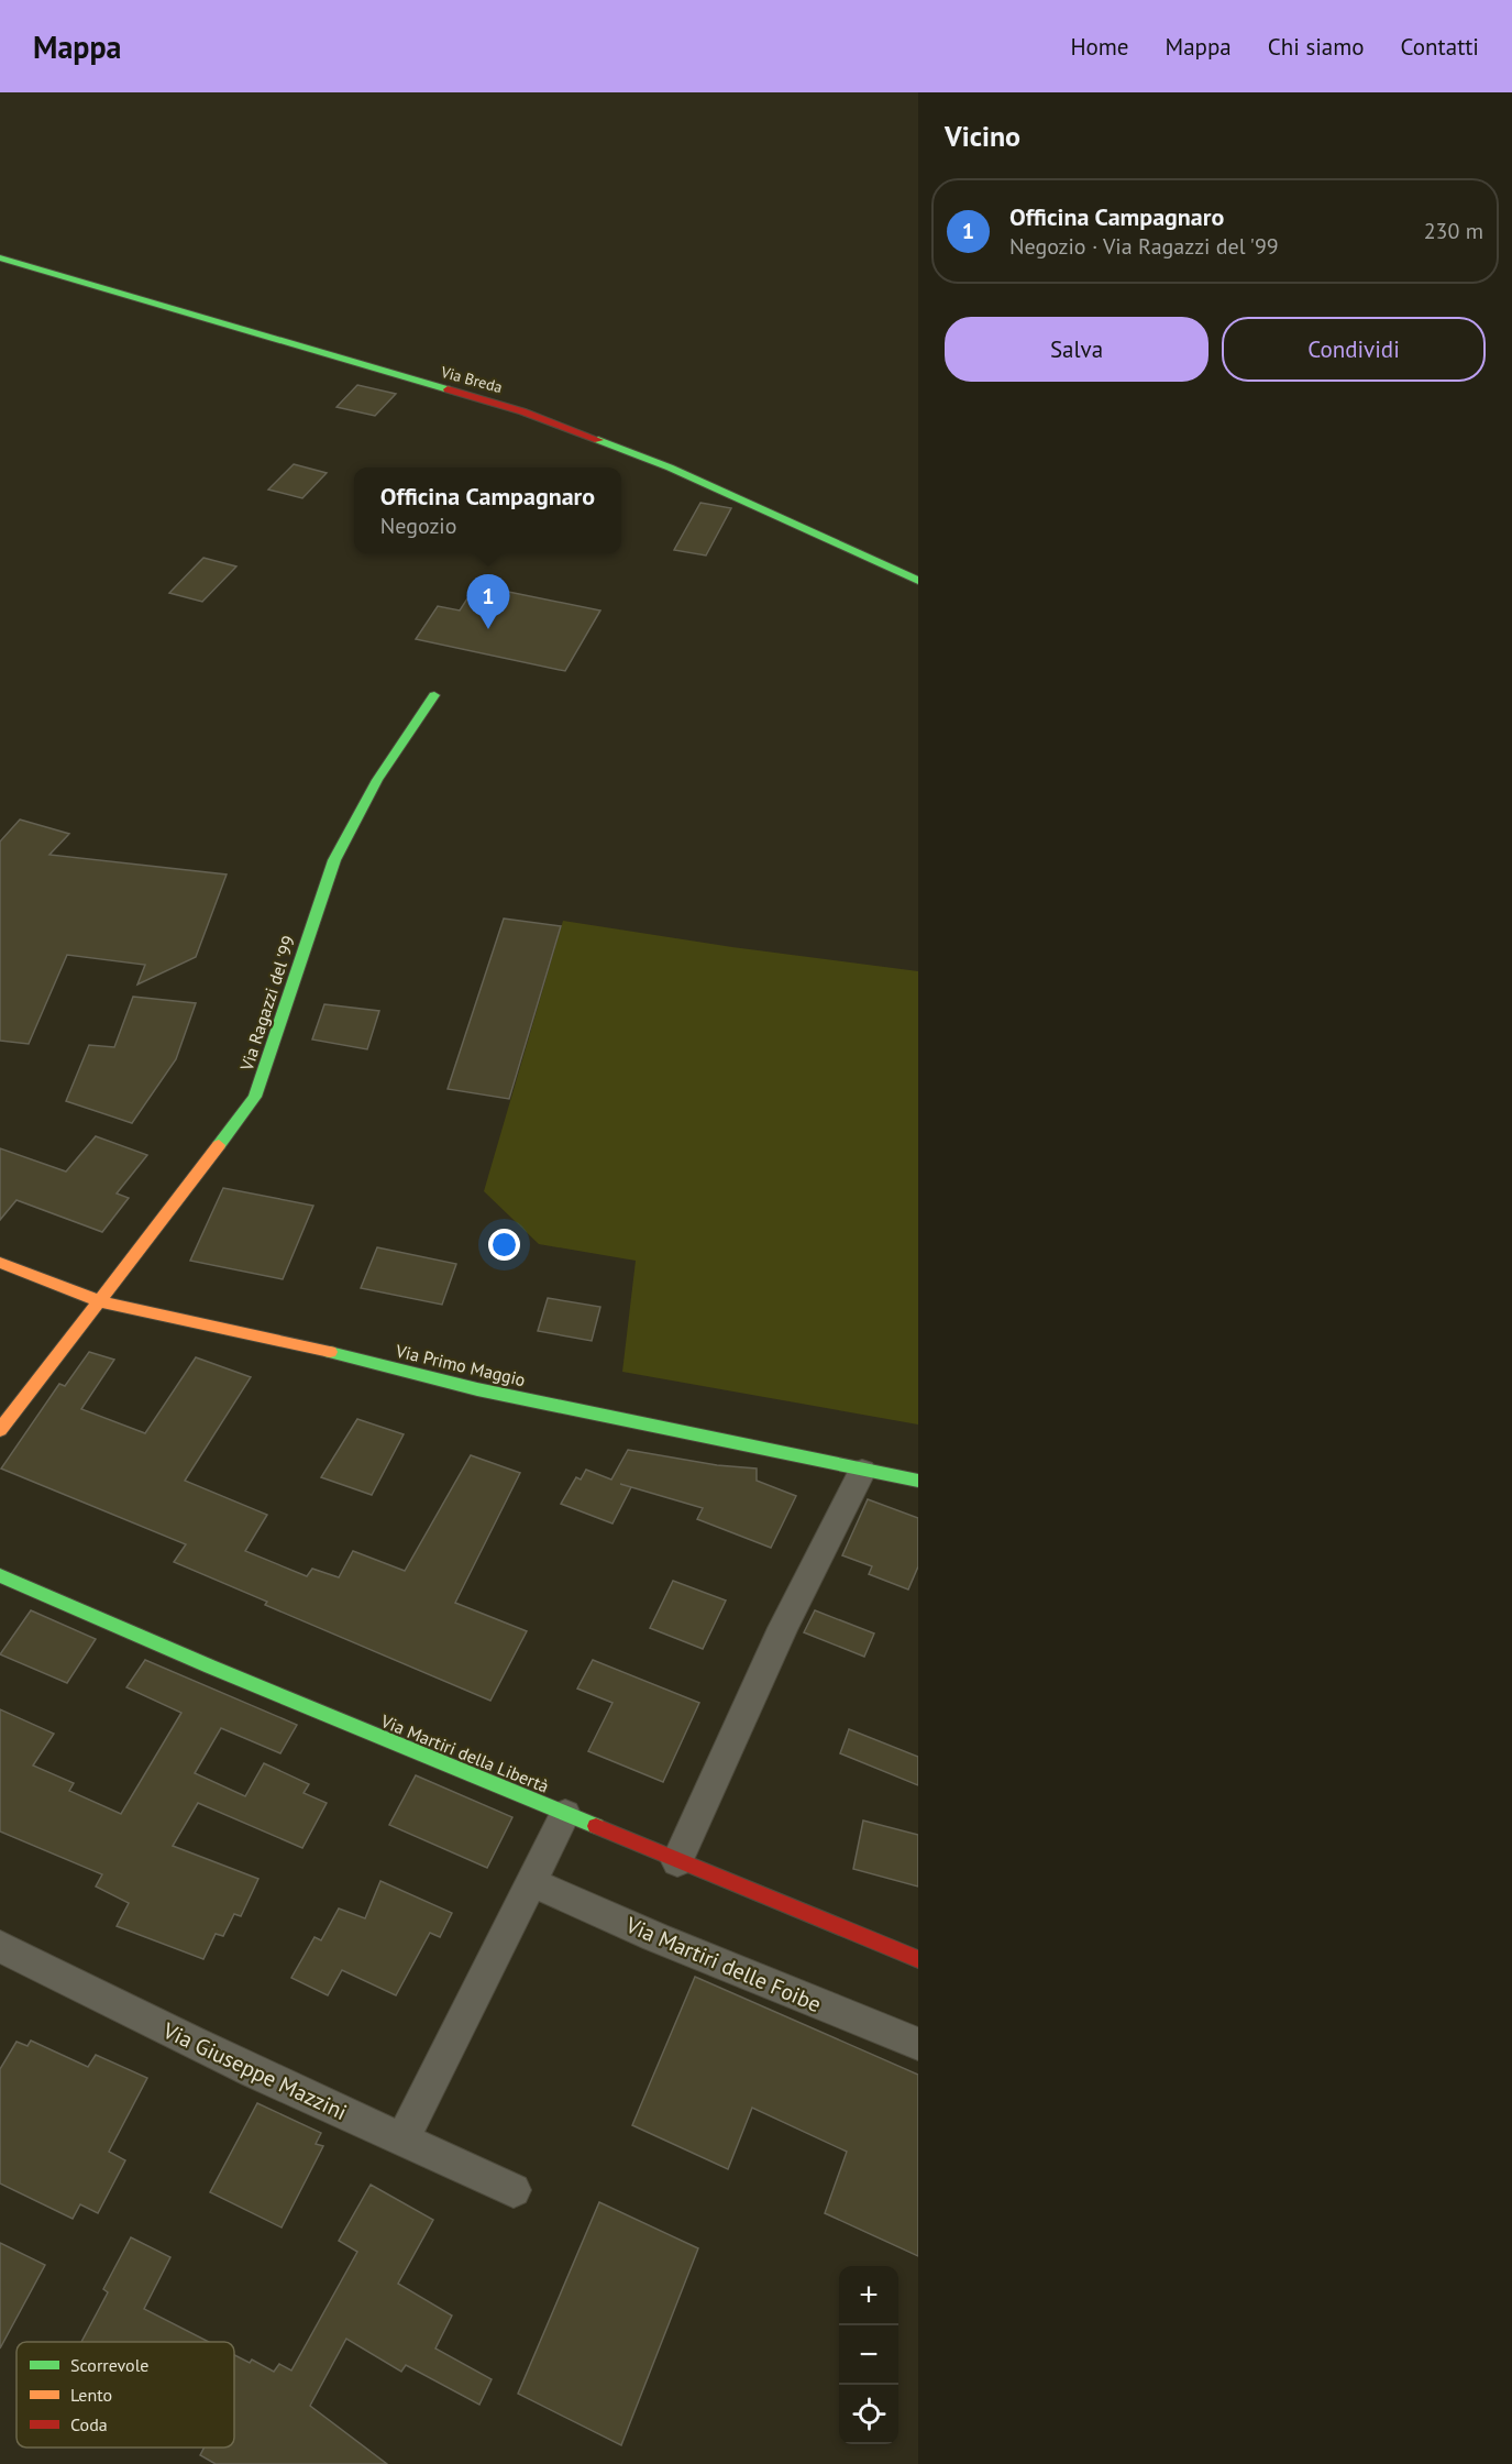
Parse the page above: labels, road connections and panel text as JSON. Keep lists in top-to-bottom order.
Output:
{
  "streets": {
    "street": [
      "Via Breda",
      "Via Ragazzi del '99",
      "Via Primo Maggio",
      "Via Martiri della Libertà",
      "Via Martiri delle Foibe",
      "Via Giuseppe Mazzini"
    ]
  },
  "crossings": [
    ["Via Ragazzi del '99", "Via Primo Maggio"]
  ],
  "legend": ["Scorrevole", "Lento", "Coda"],
  "page": {
    "header": "Mappa",
    "nav": [
      "Home",
      "Mappa",
      "Chi siamo",
      "Contatti"
    ],
    "heading": "Vicino",
    "list": [
      {
        "mark": "1",
        "name": "Officina Campagnaro",
        "note": "Negozio · Via Ragazzi del '99",
        "value": "230 m"
      }
    ],
    "buttons": ["Salva", "Condividi"],
    "popup": ["Officina Campagnaro", "Negozio"],
    "pins": "1",
    "map_buttons": ["+", "−"]
  }
}
